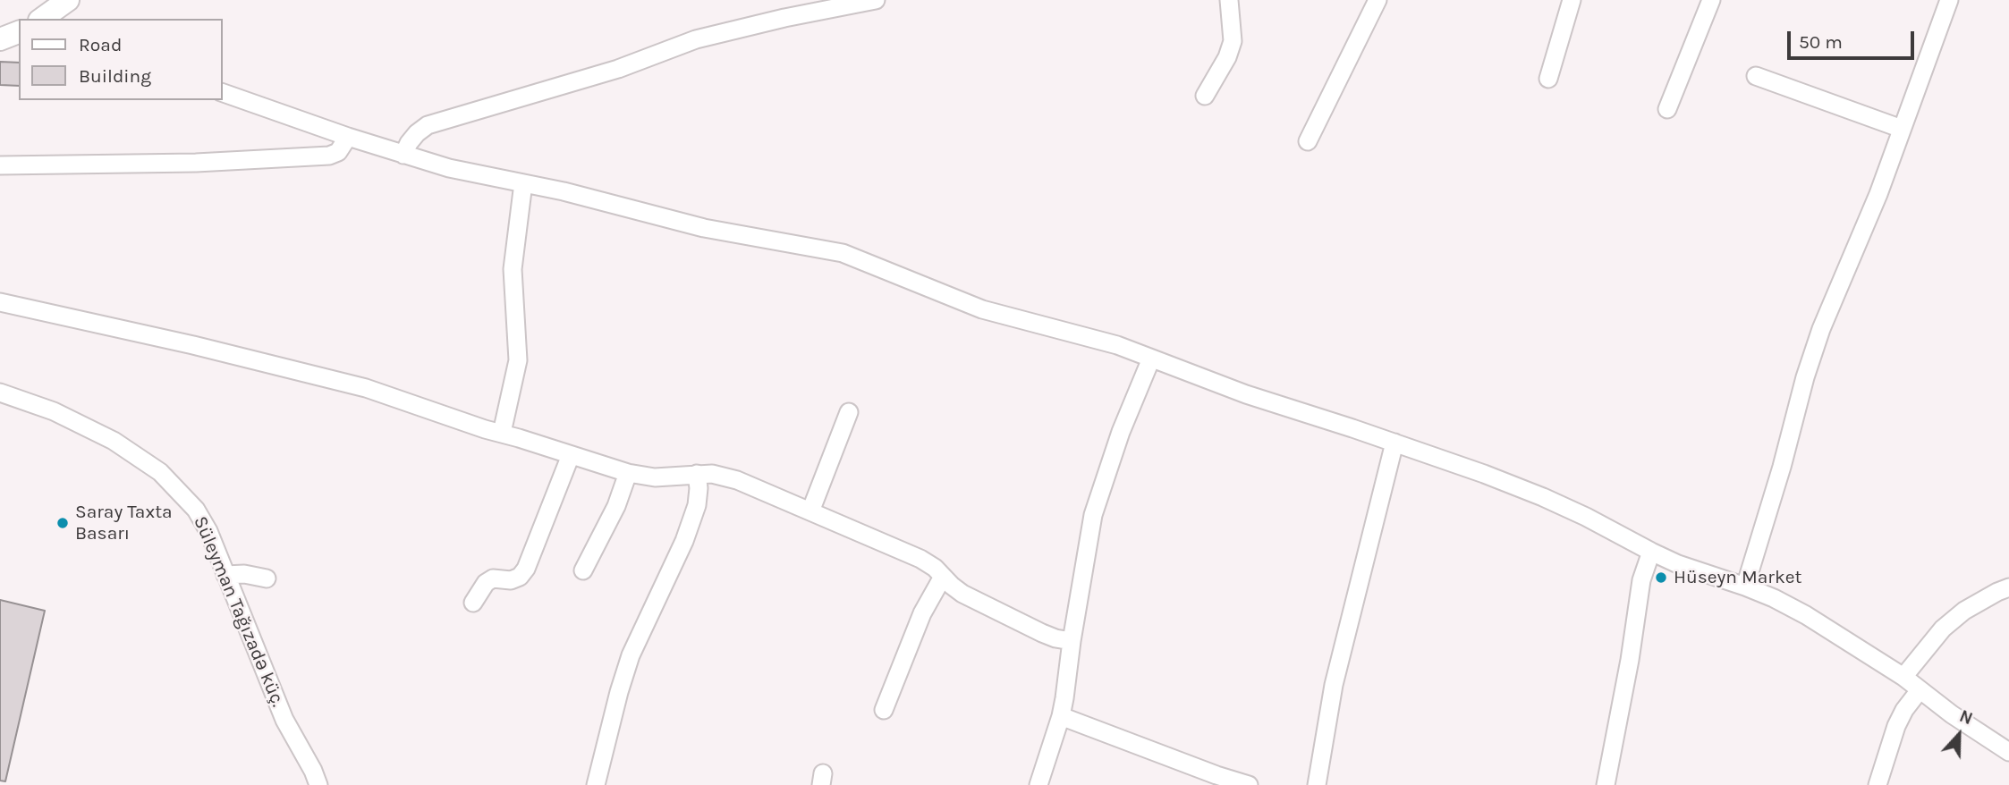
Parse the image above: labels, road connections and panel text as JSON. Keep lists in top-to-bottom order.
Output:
{
  "streets": {
    "street": ["Süleyman Tağızadə küç."]
  },
  "places": ["Saray Taxta Basarı", "Hüseyn Market"],
  "legend": ["Road", "Building"],
  "scale_bar": "50 m",
  "north": "top"
}
